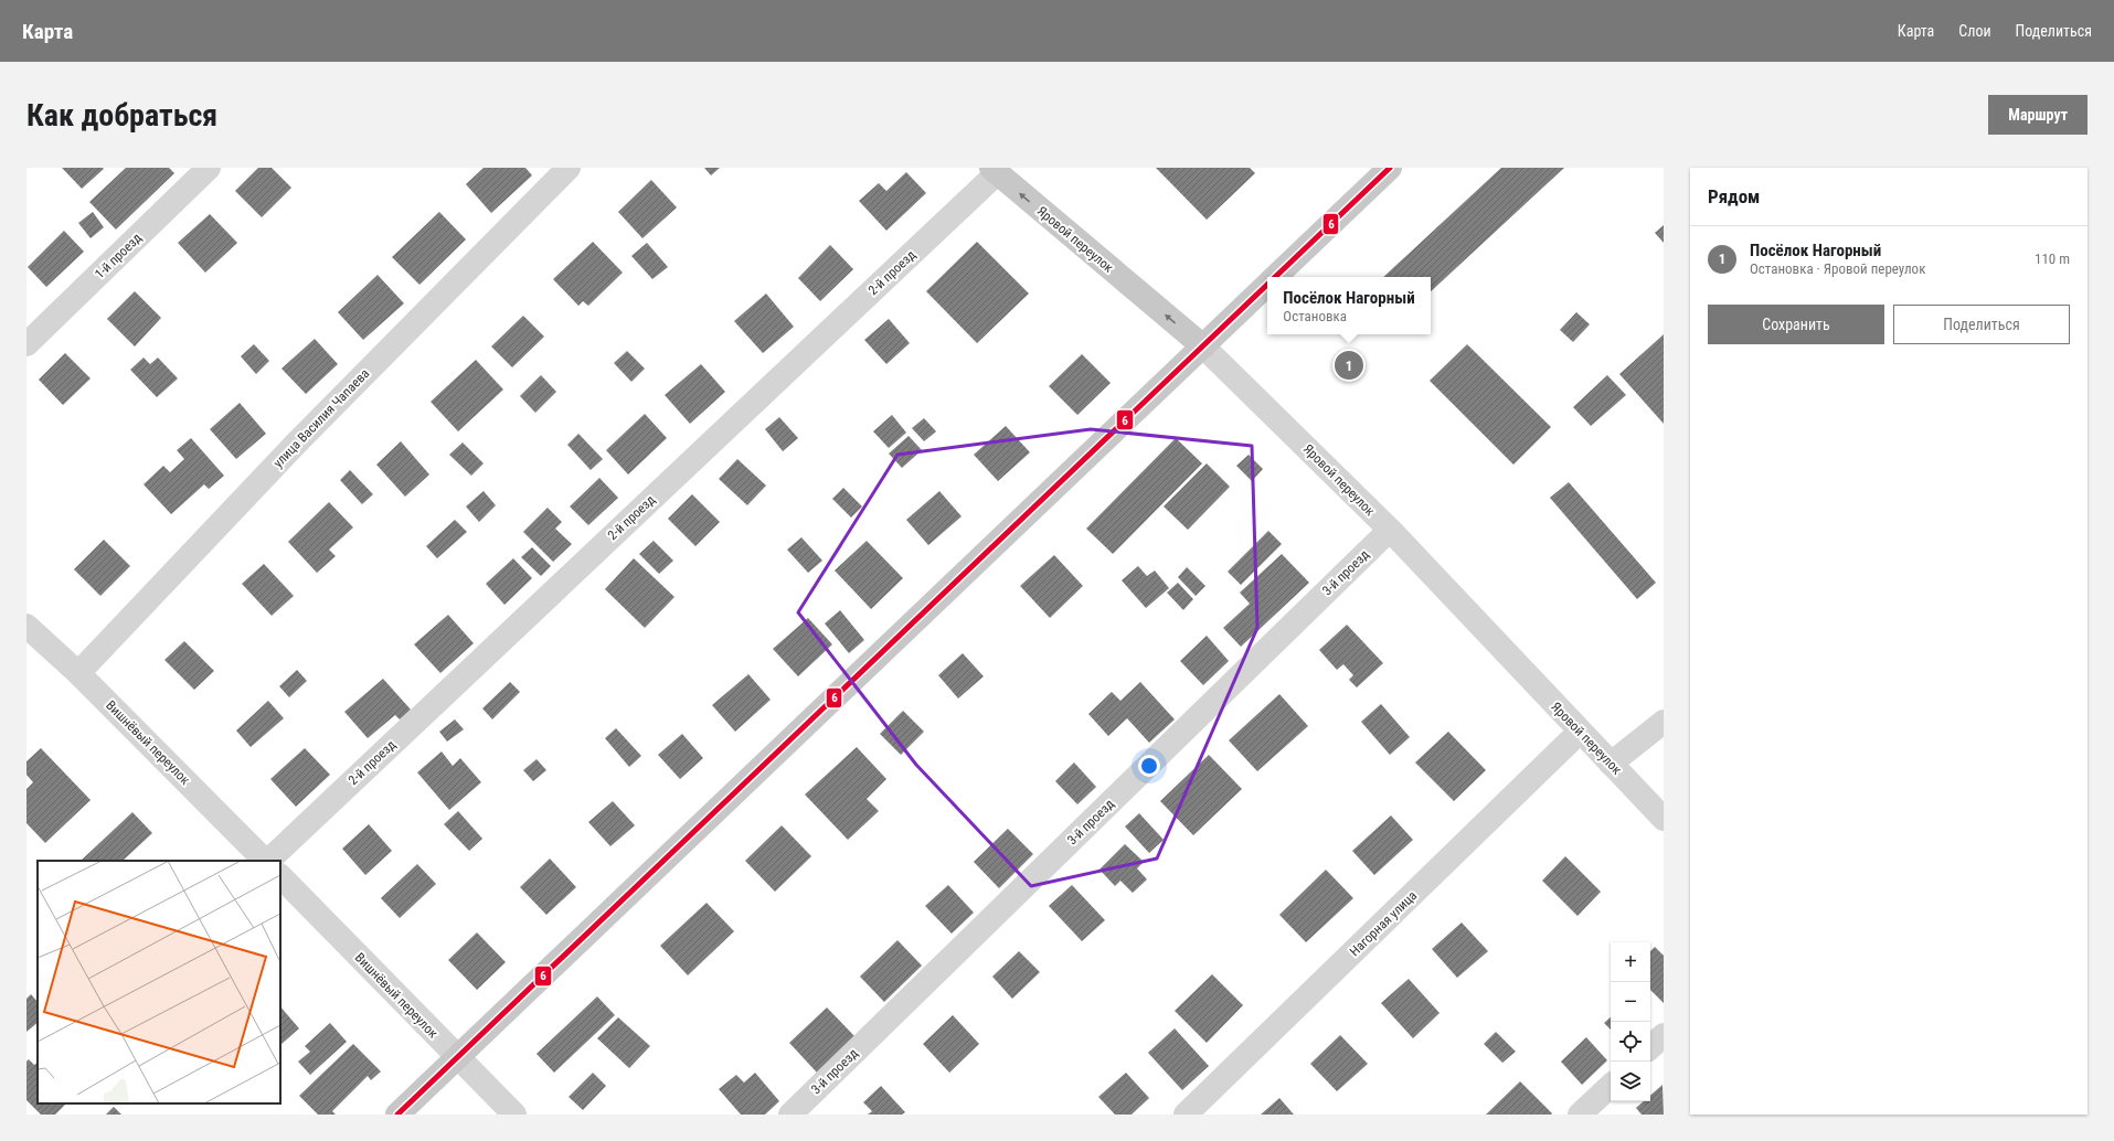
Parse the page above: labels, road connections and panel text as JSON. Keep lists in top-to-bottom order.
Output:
{
  "streets": {
    "main road": ["Яровой переулок"],
    "street": [
      "1-й проезд",
      "2-й проезд",
      "улица Василия Чапаева",
      "3-й проезд",
      "Вишнёвый переулок",
      "Нагорная улица"
    ]
  },
  "crossings": [
    ["Яровой переулок", "2-й проезд"],
    ["Яровой переулок", "3-й проезд"],
    ["Яровой переулок", "Нагорная улица"],
    ["улица Василия Чапаева", "Вишнёвый переулок"]
  ],
  "lines": ["transit line 6"],
  "page": {
    "header": "Карта",
    "nav": ["Карта", "Слои", "Поделиться"],
    "buttons": [
      "Маршрут",
      ["Сохранить", "Поделиться"]
    ],
    "title": "Как добраться",
    "heading": "Рядом",
    "list": [
      {
        "mark": "1",
        "name": "Посёлок Нагорный",
        "note": "Остановка · Яровой переулок",
        "value": "110 m"
      }
    ],
    "popup": ["Посёлок Нагорный", "Остановка"],
    "pins": "1",
    "map_buttons": ["+", "−"]
  }
}
